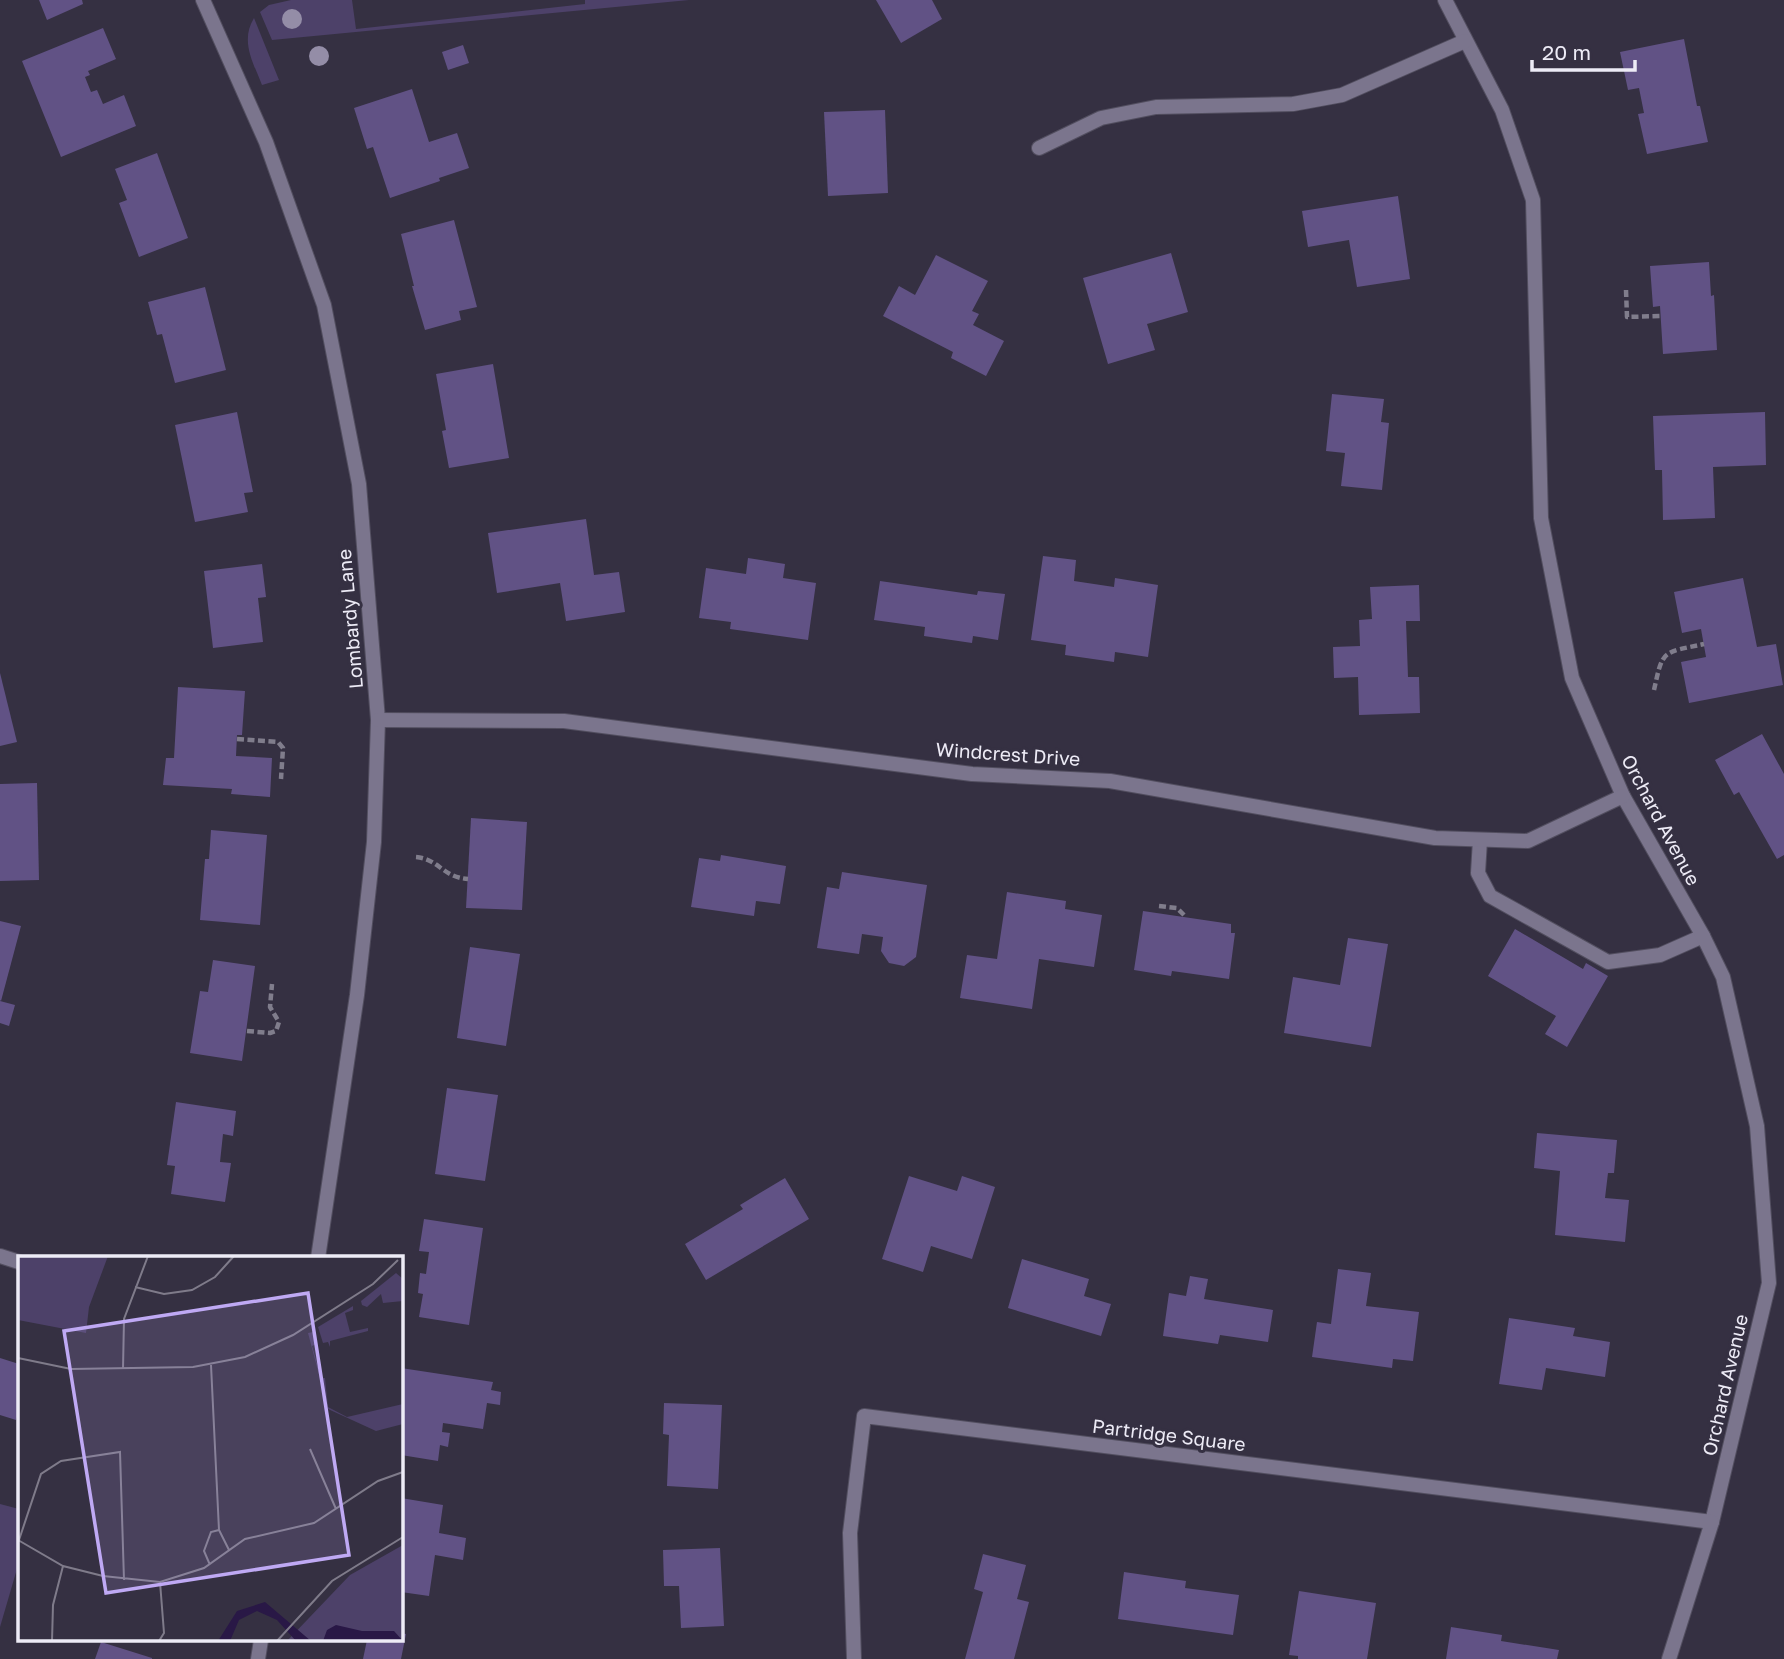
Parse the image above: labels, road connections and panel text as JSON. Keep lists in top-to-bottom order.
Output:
{
  "streets": {
    "street": [
      "Lombardy Lane",
      "Windcrest Drive",
      "Orchard Avenue",
      "Partridge Square"
    ]
  },
  "crossings": [
    ["Lombardy Lane", "Windcrest Drive"],
    ["Windcrest Drive", "Orchard Avenue"],
    ["Orchard Avenue", "Partridge Square"]
  ],
  "scale_bar": "20 m"
}
